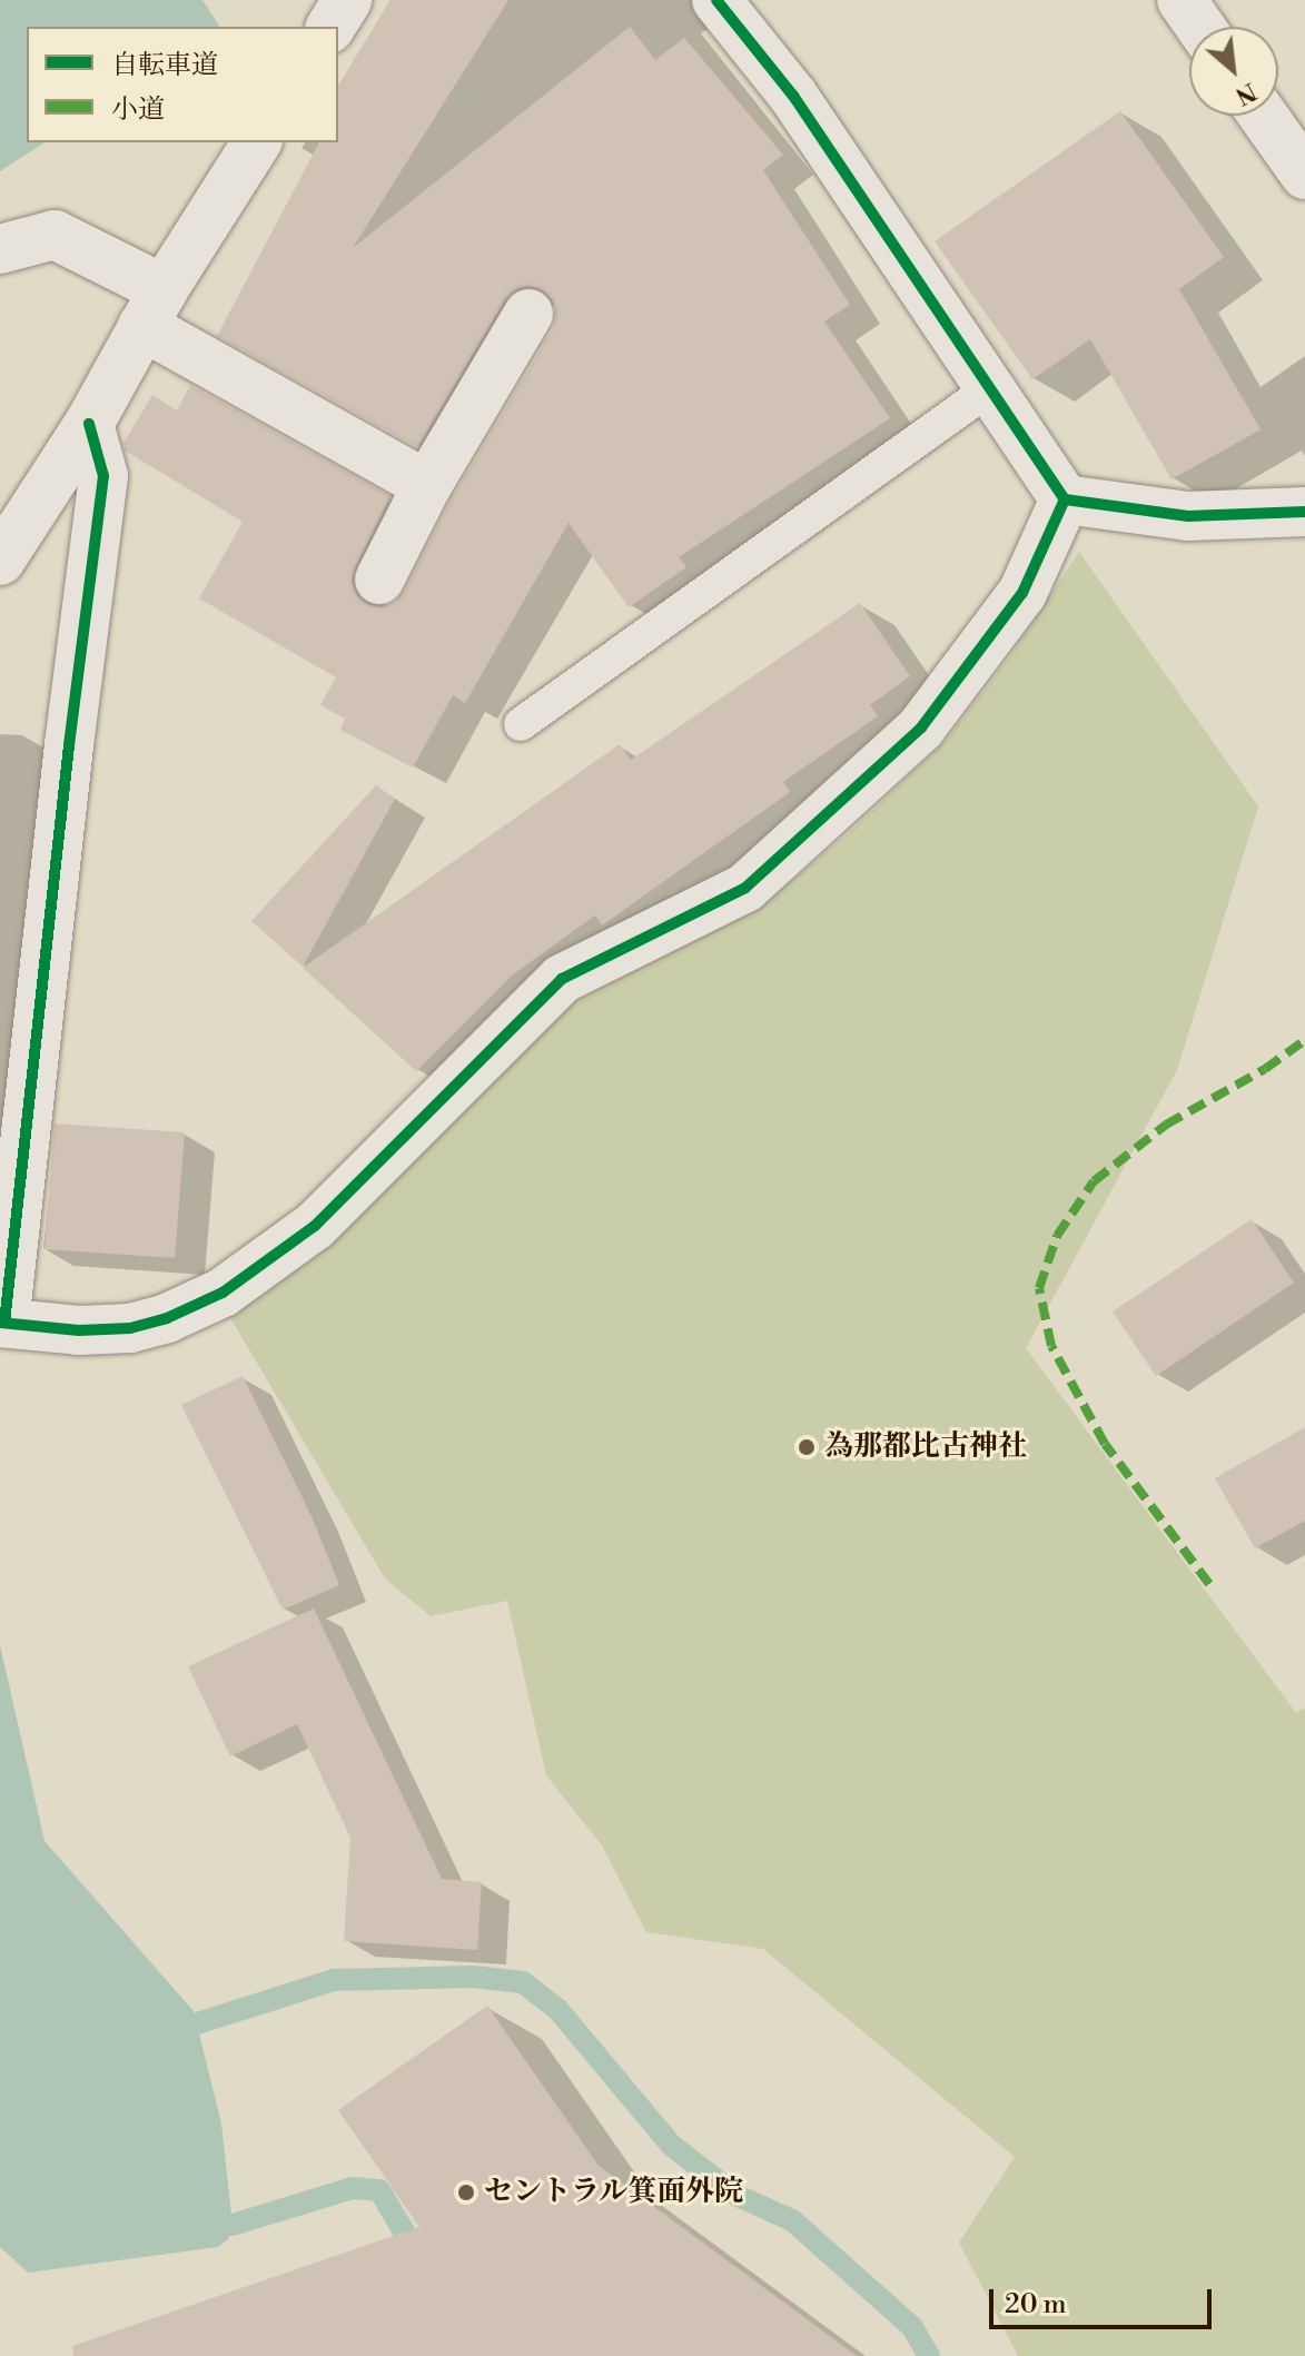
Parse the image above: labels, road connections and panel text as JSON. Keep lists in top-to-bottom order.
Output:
{
  "places": ["為那都比古神社", "セントラル箕面外院"],
  "legend": ["自転車道", "小道"],
  "scale_bar": "20 m",
  "north": "bottom right"
}
